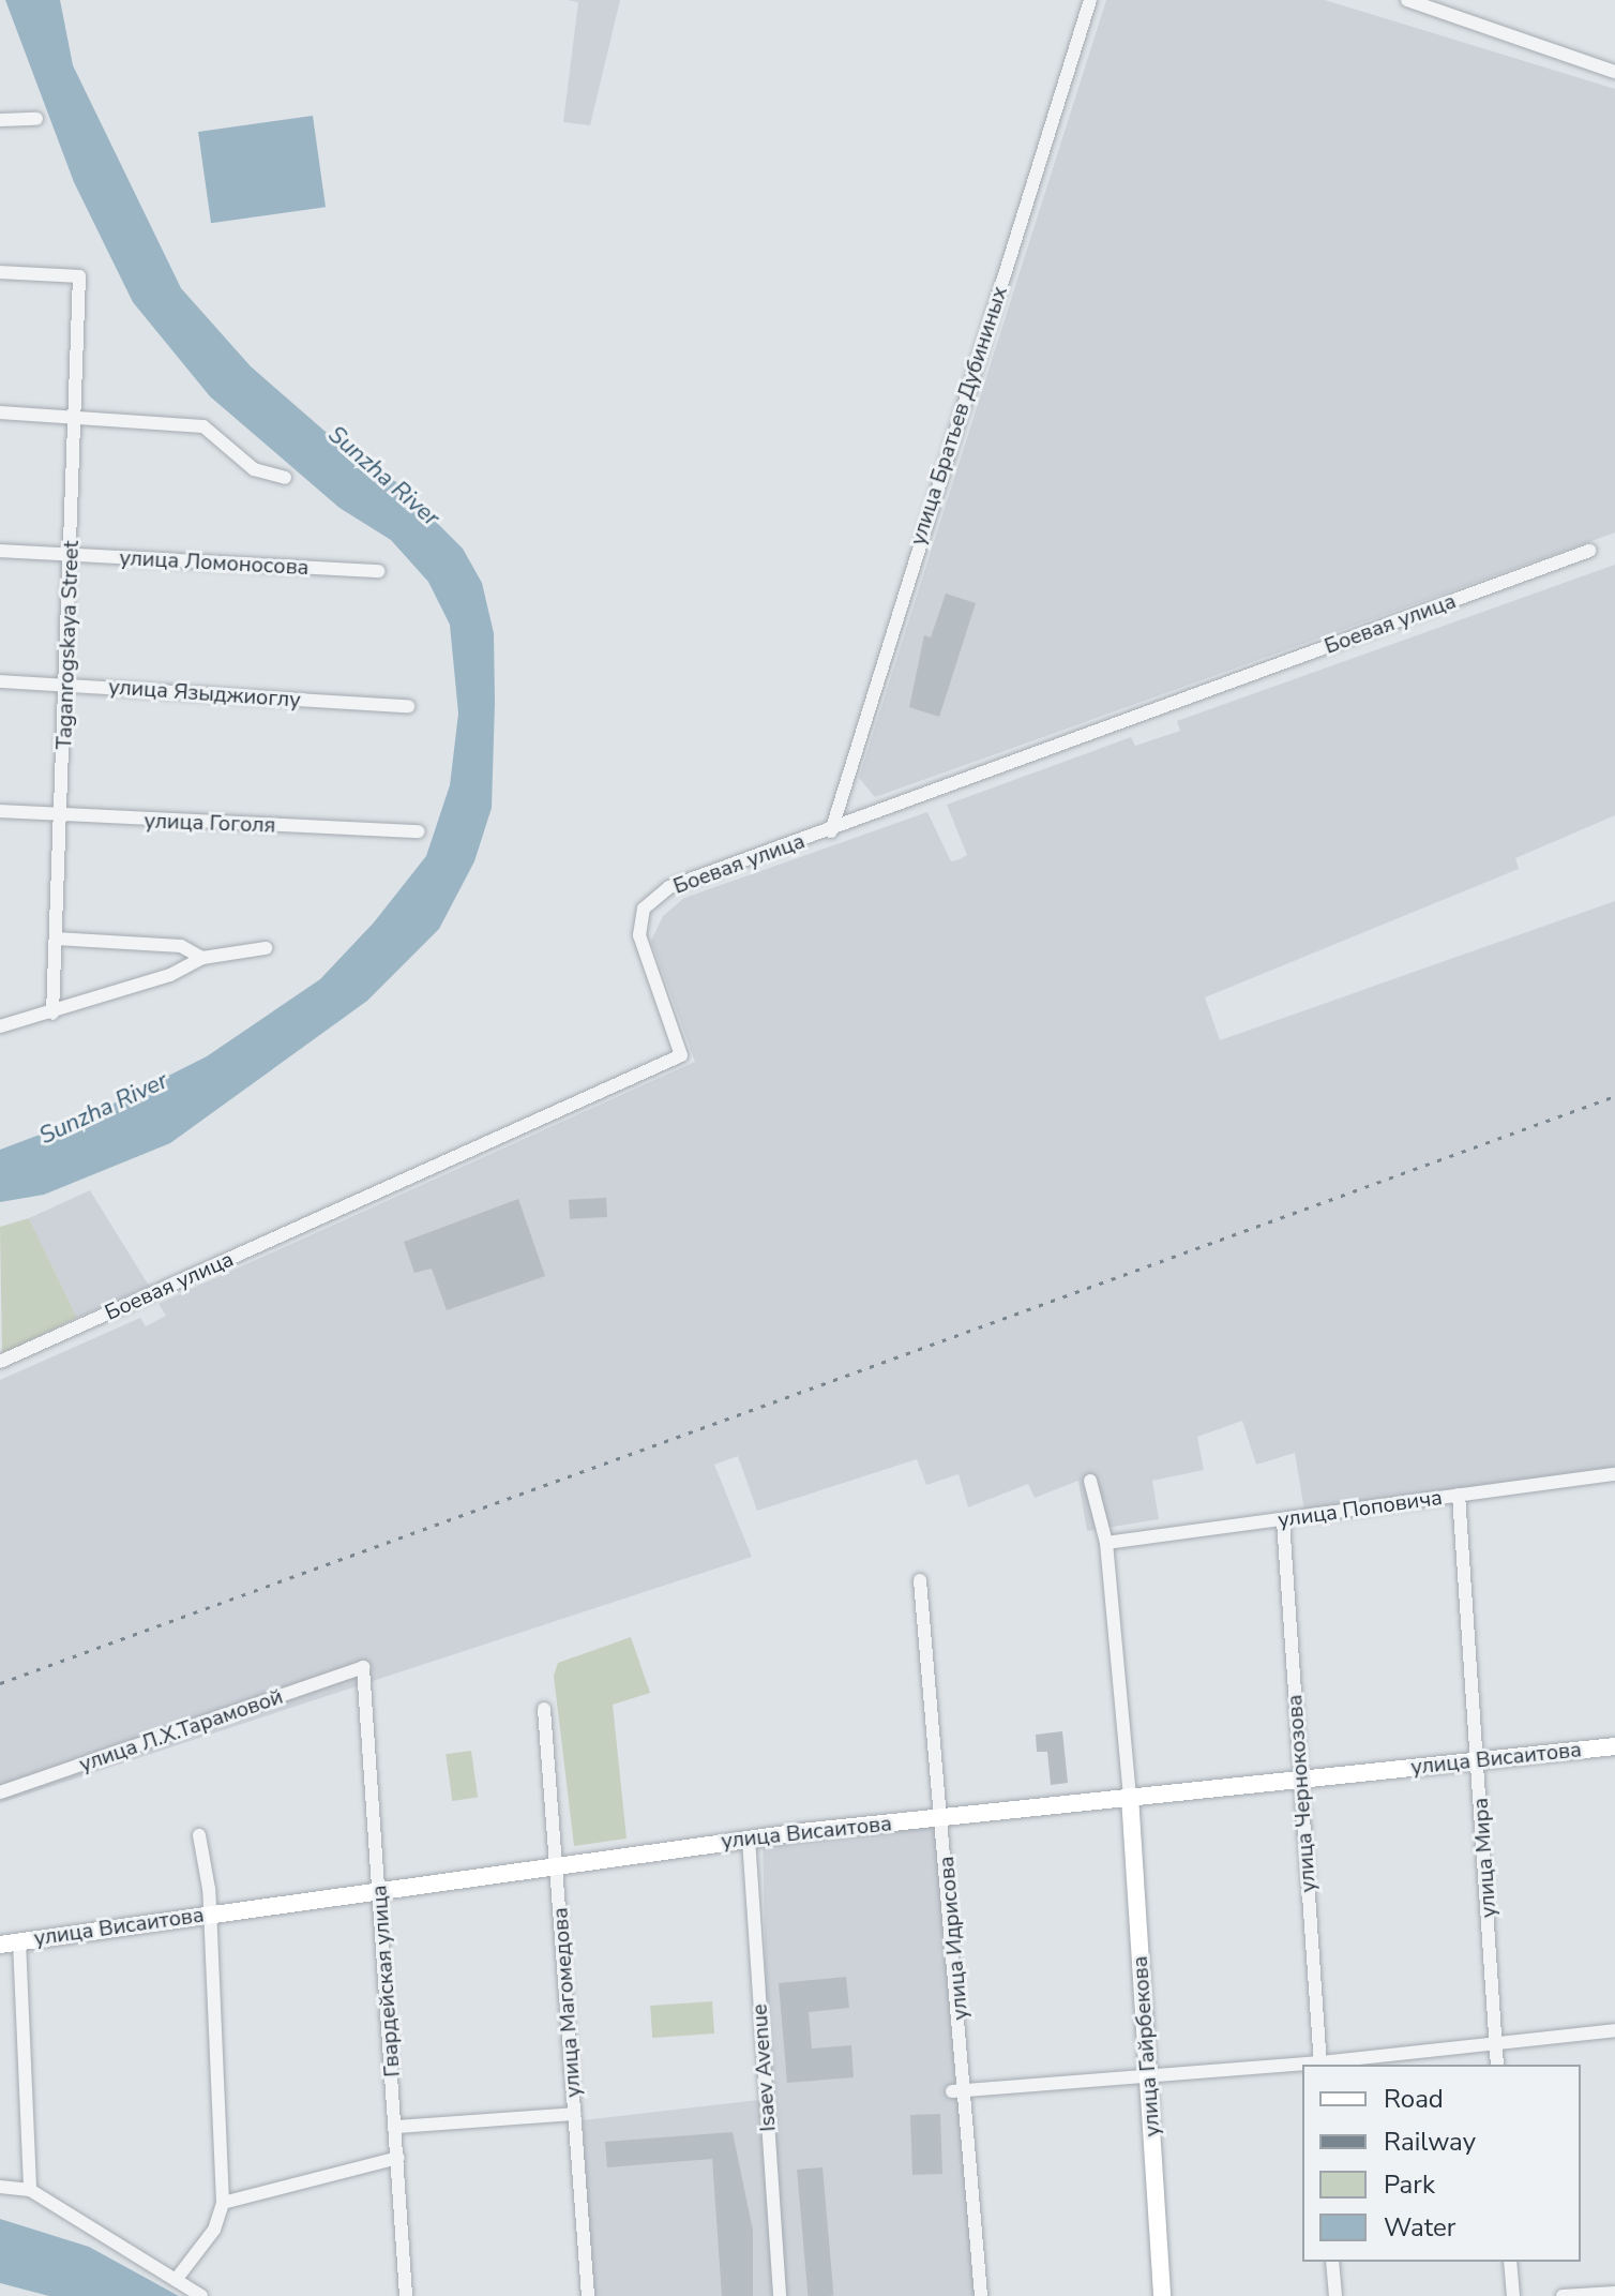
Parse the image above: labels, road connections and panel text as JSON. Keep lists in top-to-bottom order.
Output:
{
  "streets": {
    "main road": ["улица Висаитова", "улица Гайрбекова"],
    "street": [
      "улица Братьев Дубининых",
      "улица Ломоносова",
      "Боевая улица",
      "Taganrogskaya Street",
      "улица Языджиоглу",
      "улица Гоголя",
      "улица Поповича",
      "улица Л.Х.Тарамовой",
      "улица Чернокозова",
      "улица Мира",
      "улица Идрисова",
      "Гвардейская улица",
      "улица Магомедова",
      "Isaev Avenue"
    ]
  },
  "crossings": [
    ["улица Братьев Дубининых", "Боевая улица"],
    ["улица Ломоносова", "Taganrogskaya Street"],
    ["Taganrogskaya Street", "улица Языджиоглу"],
    ["Taganrogskaya Street", "улица Гоголя"],
    ["улица Поповича", "улица Чернокозова"],
    ["улица Поповича", "улица Мира"],
    ["улица Л.Х.Тарамовой", "Гвардейская улица"],
    ["улица Висаитова", "улица Чернокозова"],
    ["улица Висаитова", "улица Мира"],
    ["улица Висаитова", "улица Идрисова"],
    ["улица Висаитова", "Гвардейская улица"],
    ["улица Висаитова", "улица Магомедова"],
    ["улица Висаитова", "улица Гайрбекова"],
    ["улица Висаитова", "Isaev Avenue"]
  ],
  "water": ["Sunzha River"],
  "legend": [
    "Road",
    "Railway",
    "Park",
    "Water"
  ]
}
